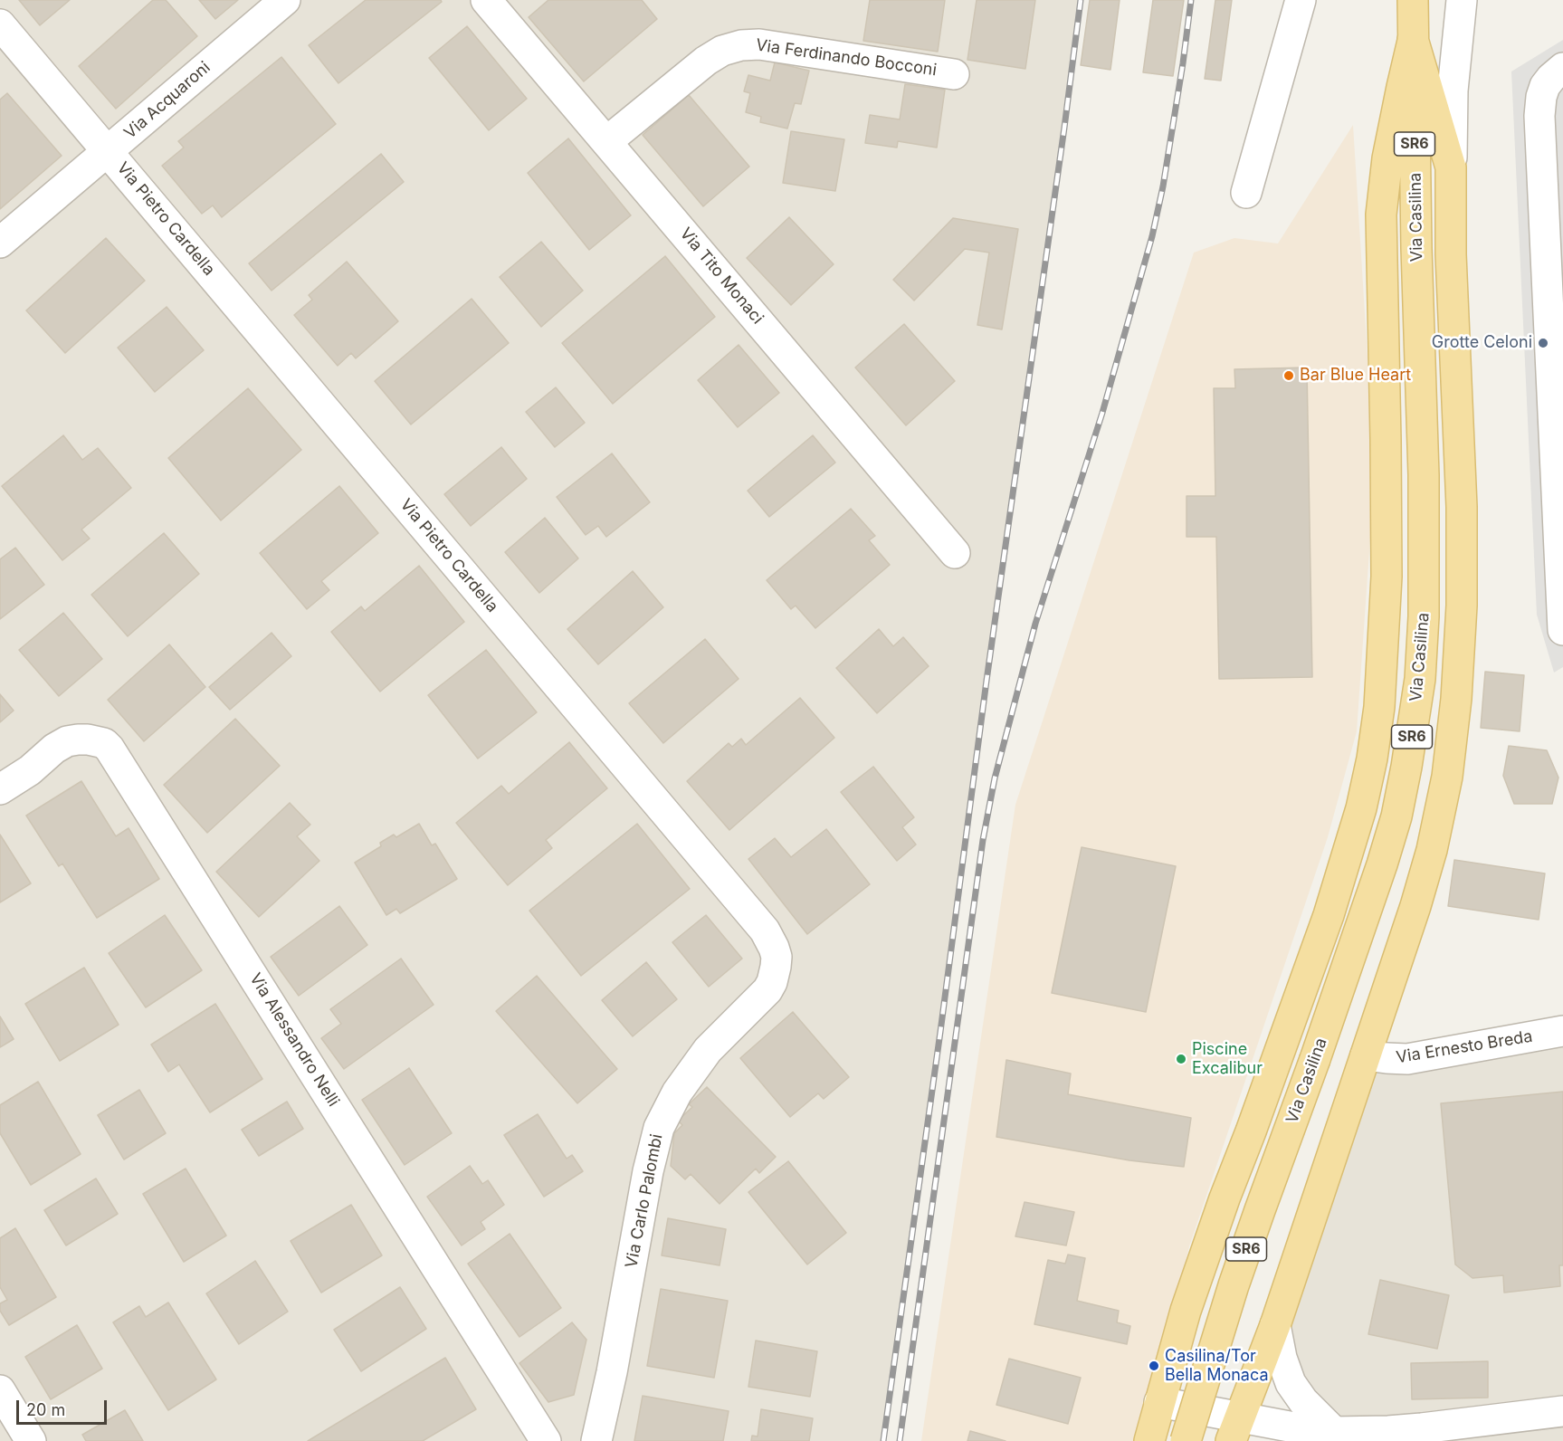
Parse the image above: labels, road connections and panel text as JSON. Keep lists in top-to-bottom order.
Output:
{
  "streets": {
    "main road": ["SR6", "Via Casilina"],
    "street": [
      "Via Ferdinando Bocconi",
      "Via Acquaroni",
      "Via Pietro Cardella",
      "Via Tito Monaci",
      "Via Alessandro Nelli",
      "Via Ernesto Breda",
      "Via Carlo Palombi"
    ]
  },
  "crossings": [
    ["Via Ferdinando Bocconi", "Via Tito Monaci"],
    ["Via Acquaroni", "Via Pietro Cardella"],
    ["Via Pietro Cardella", "Via Carlo Palombi"]
  ],
  "places": [
    "Grotte Celoni",
    "Bar Blue Heart",
    "Piscine Excalibur",
    "Casilina/Tor Bella Monaca"
  ],
  "scale_bar": "20 m"
}
